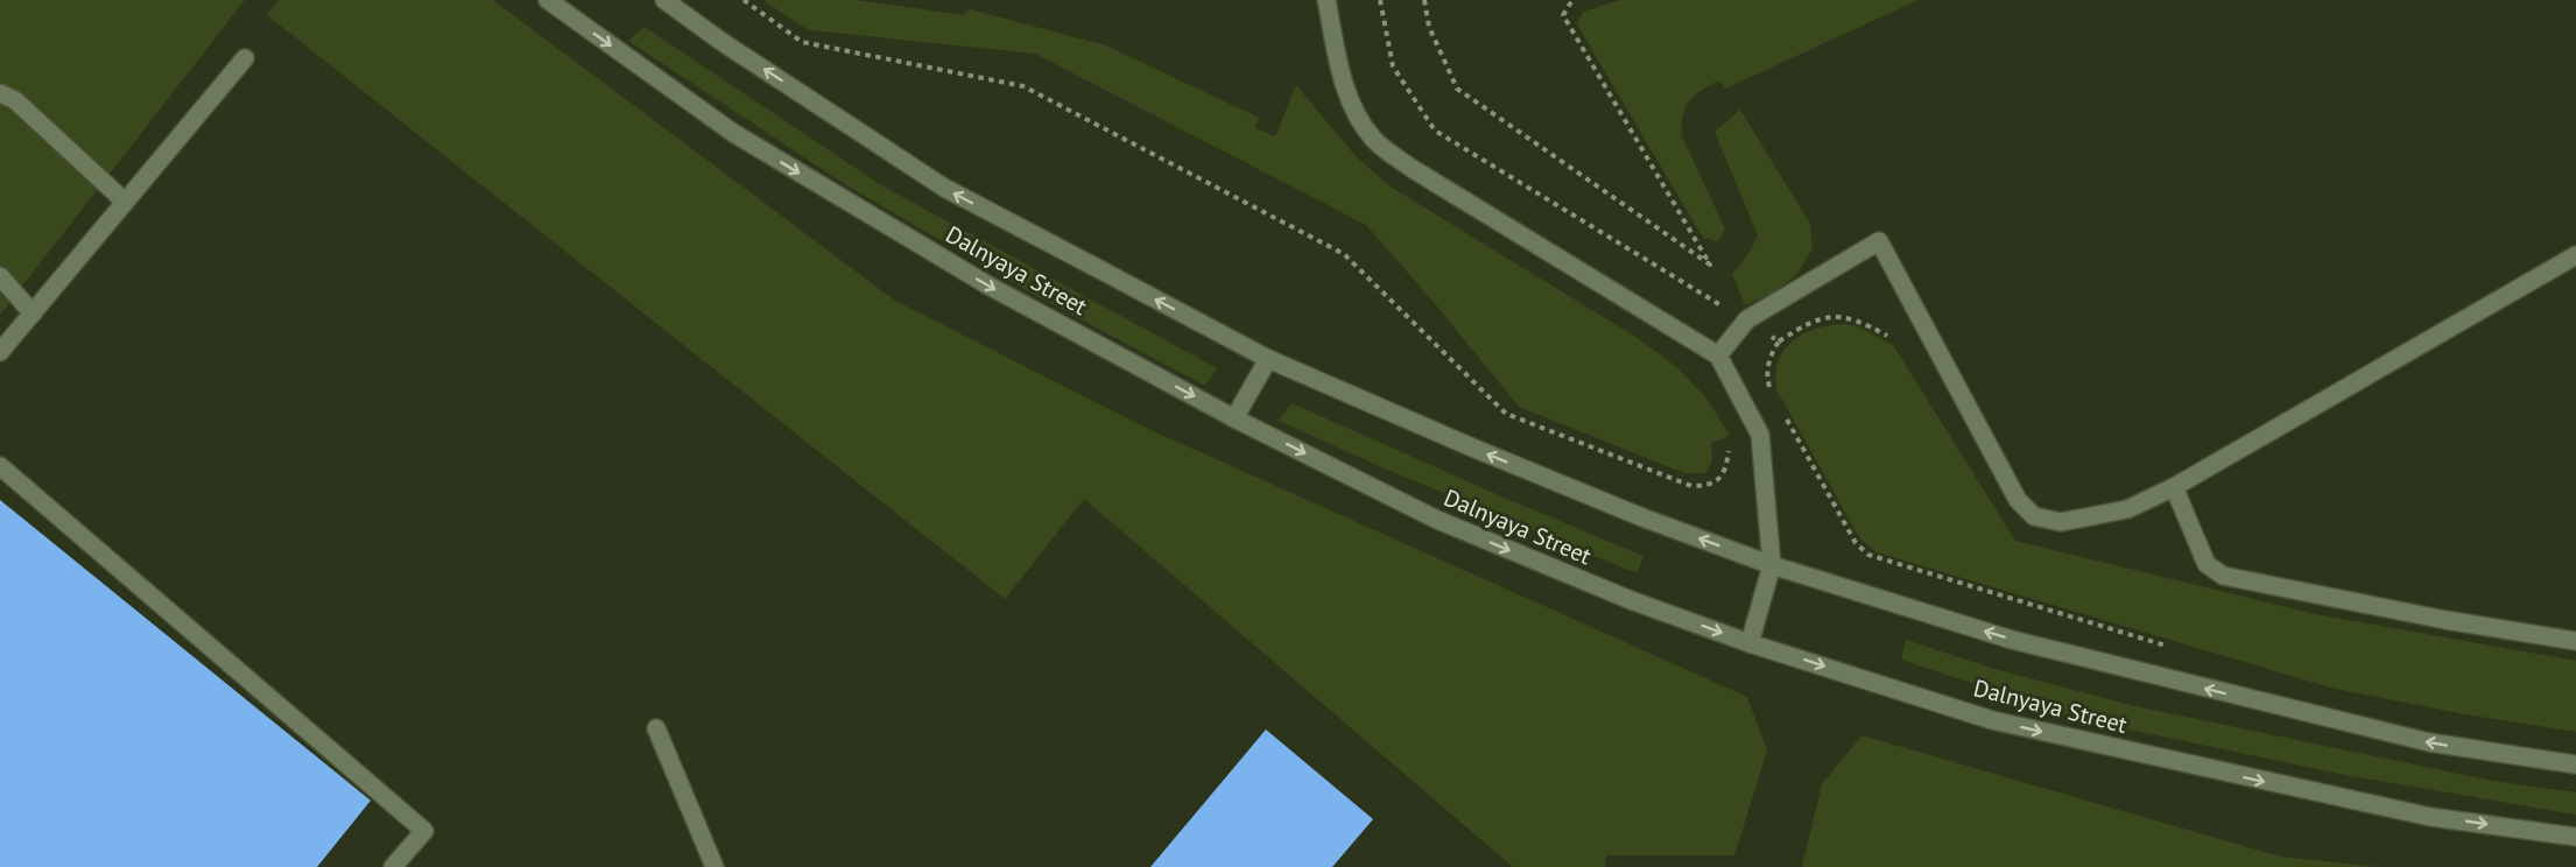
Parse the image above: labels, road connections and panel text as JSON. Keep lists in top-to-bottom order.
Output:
{
  "streets": {
    "main road": ["Dalnyaya Street"]
  }
}
